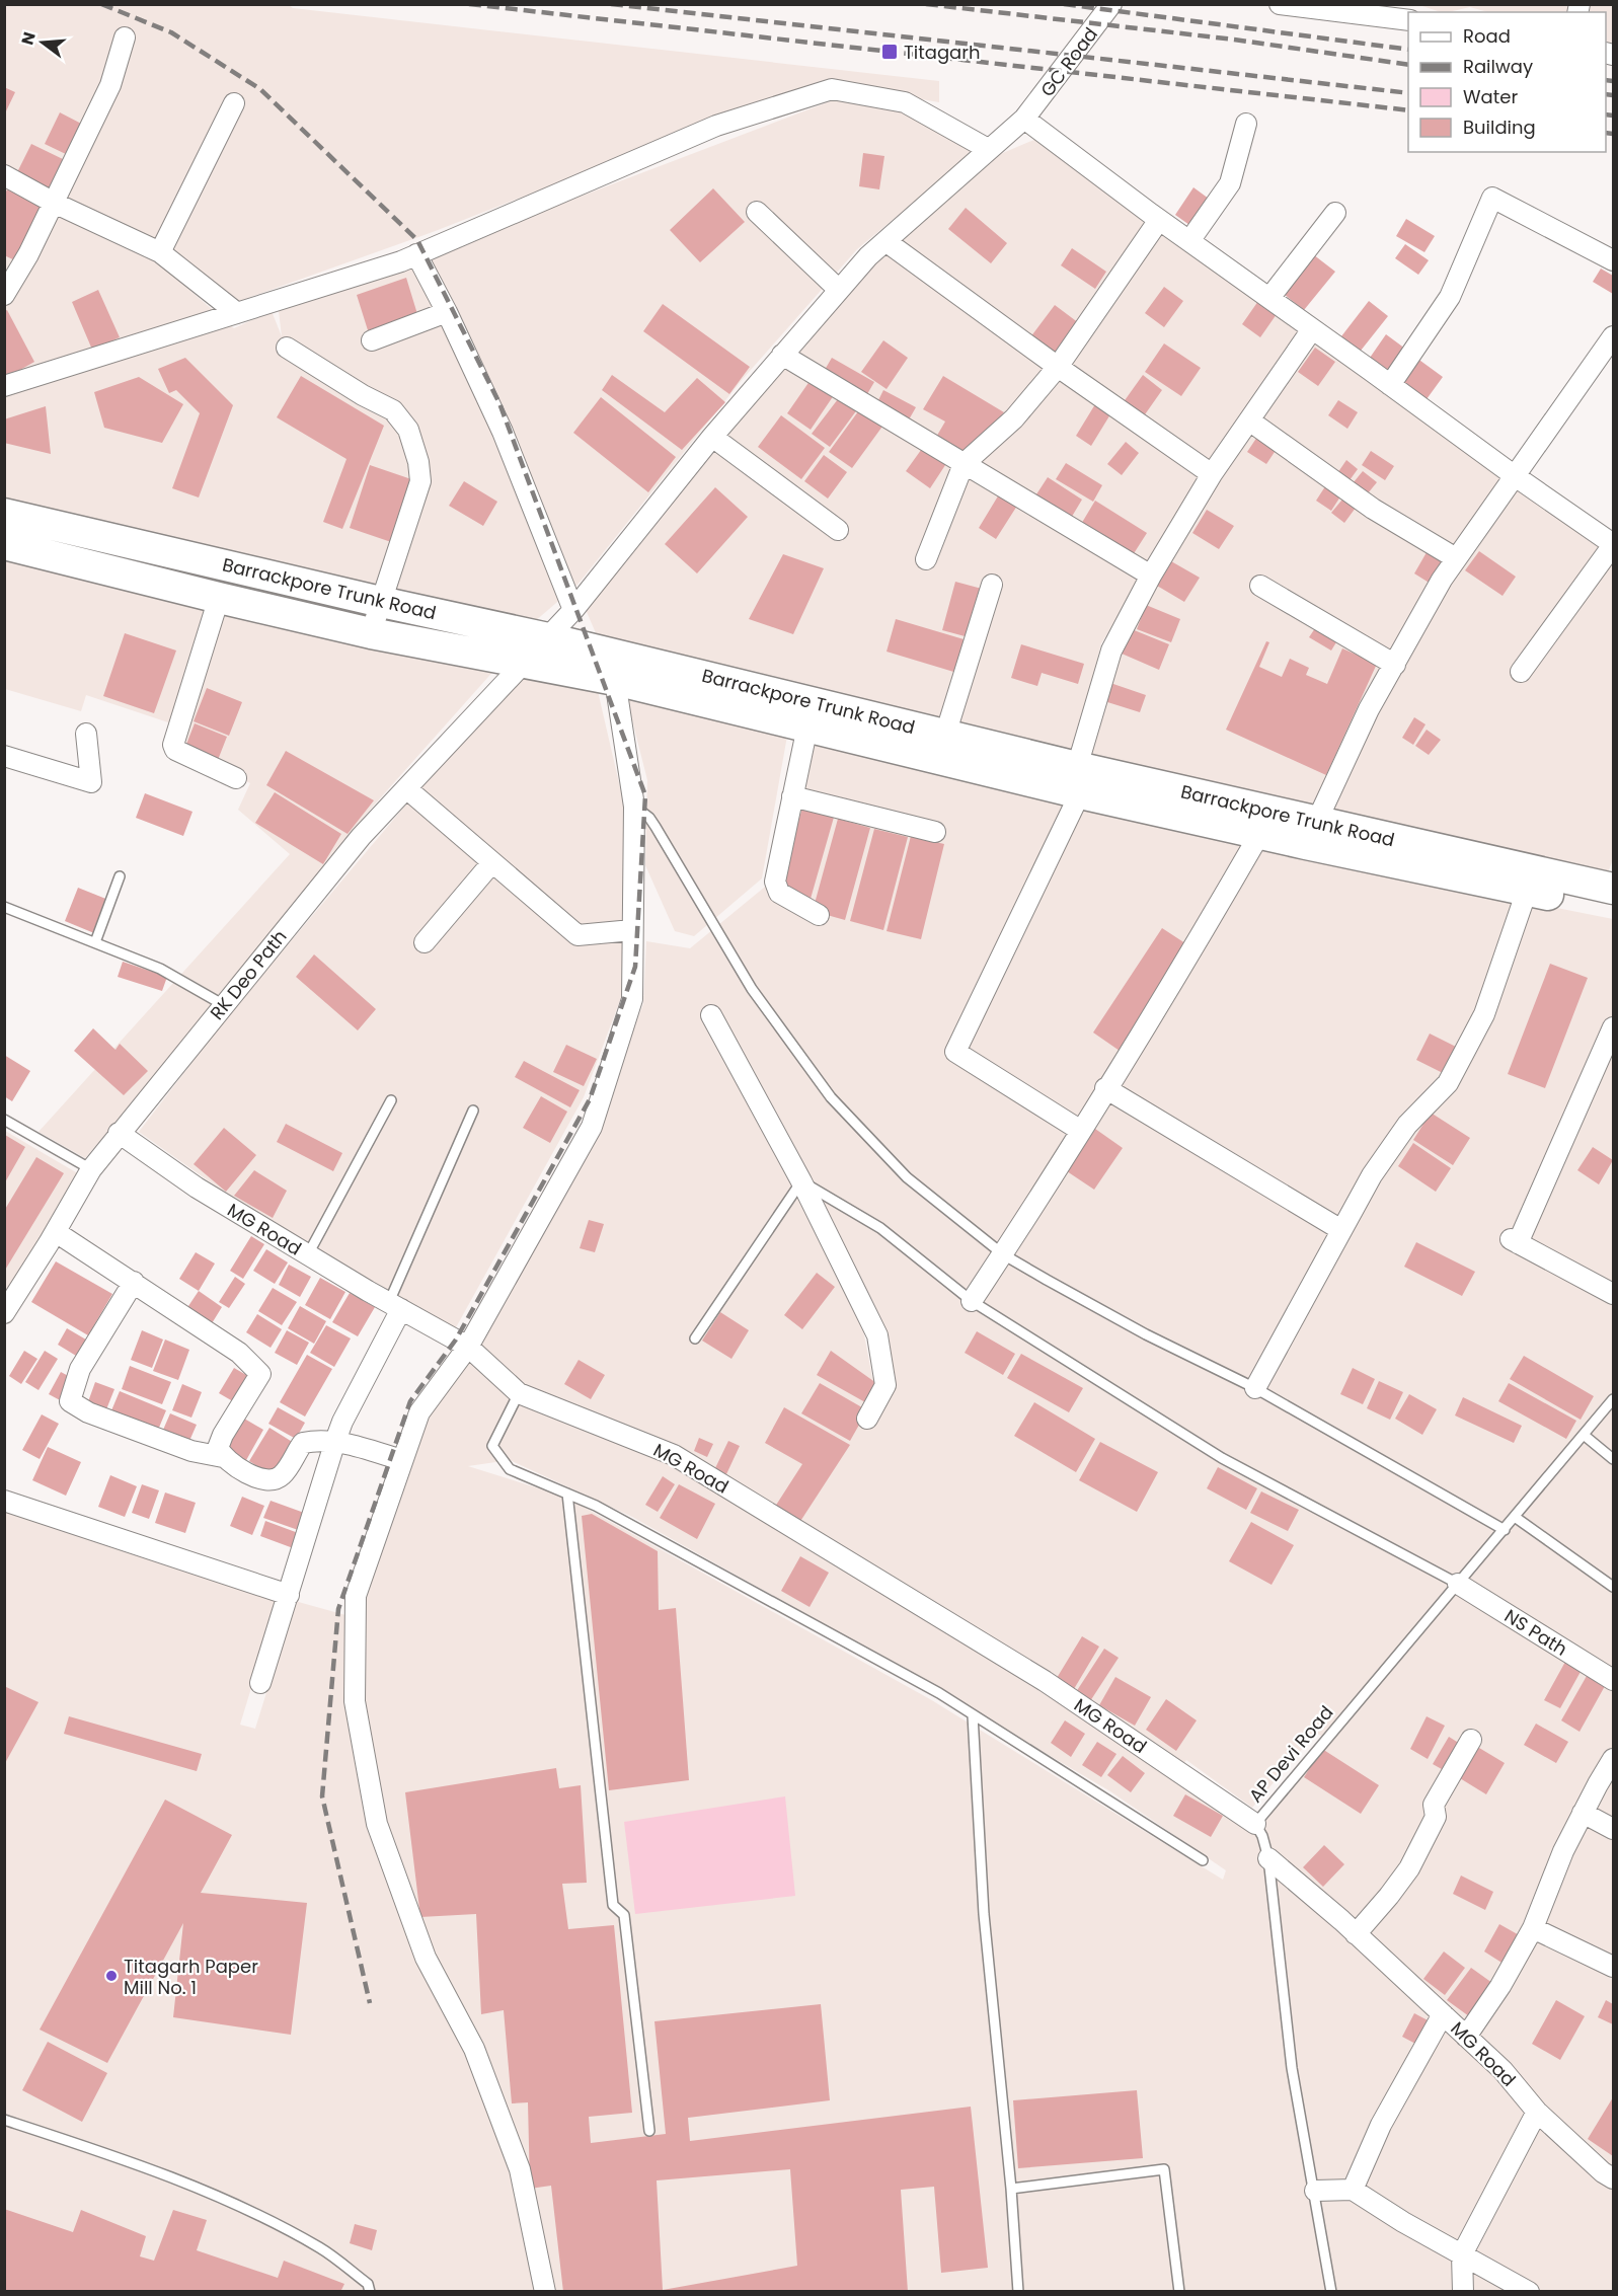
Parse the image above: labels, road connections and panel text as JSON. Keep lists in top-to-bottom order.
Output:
{
  "streets": {
    "main road": ["Barrackpore Trunk Road"],
    "street": [
      "GC Road",
      "RK Deo Path",
      "MG Road",
      "NS Path"
    ],
    "lane": ["AP Devi Road"]
  },
  "crossings": [
    ["GC Road", "RK Deo Path"],
    ["Barrackpore Trunk Road", "RK Deo Path"],
    ["RK Deo Path", "MG Road"],
    ["MG Road", "AP Devi Road"],
    ["NS Path", "AP Devi Road"]
  ],
  "places": {
    "transit": ["Titagarh"],
    "other": ["Titagarh Paper Mill No. 1"]
  },
  "legend": [
    "Road",
    "Railway",
    "Water",
    "Building"
  ],
  "north": "left"
}
